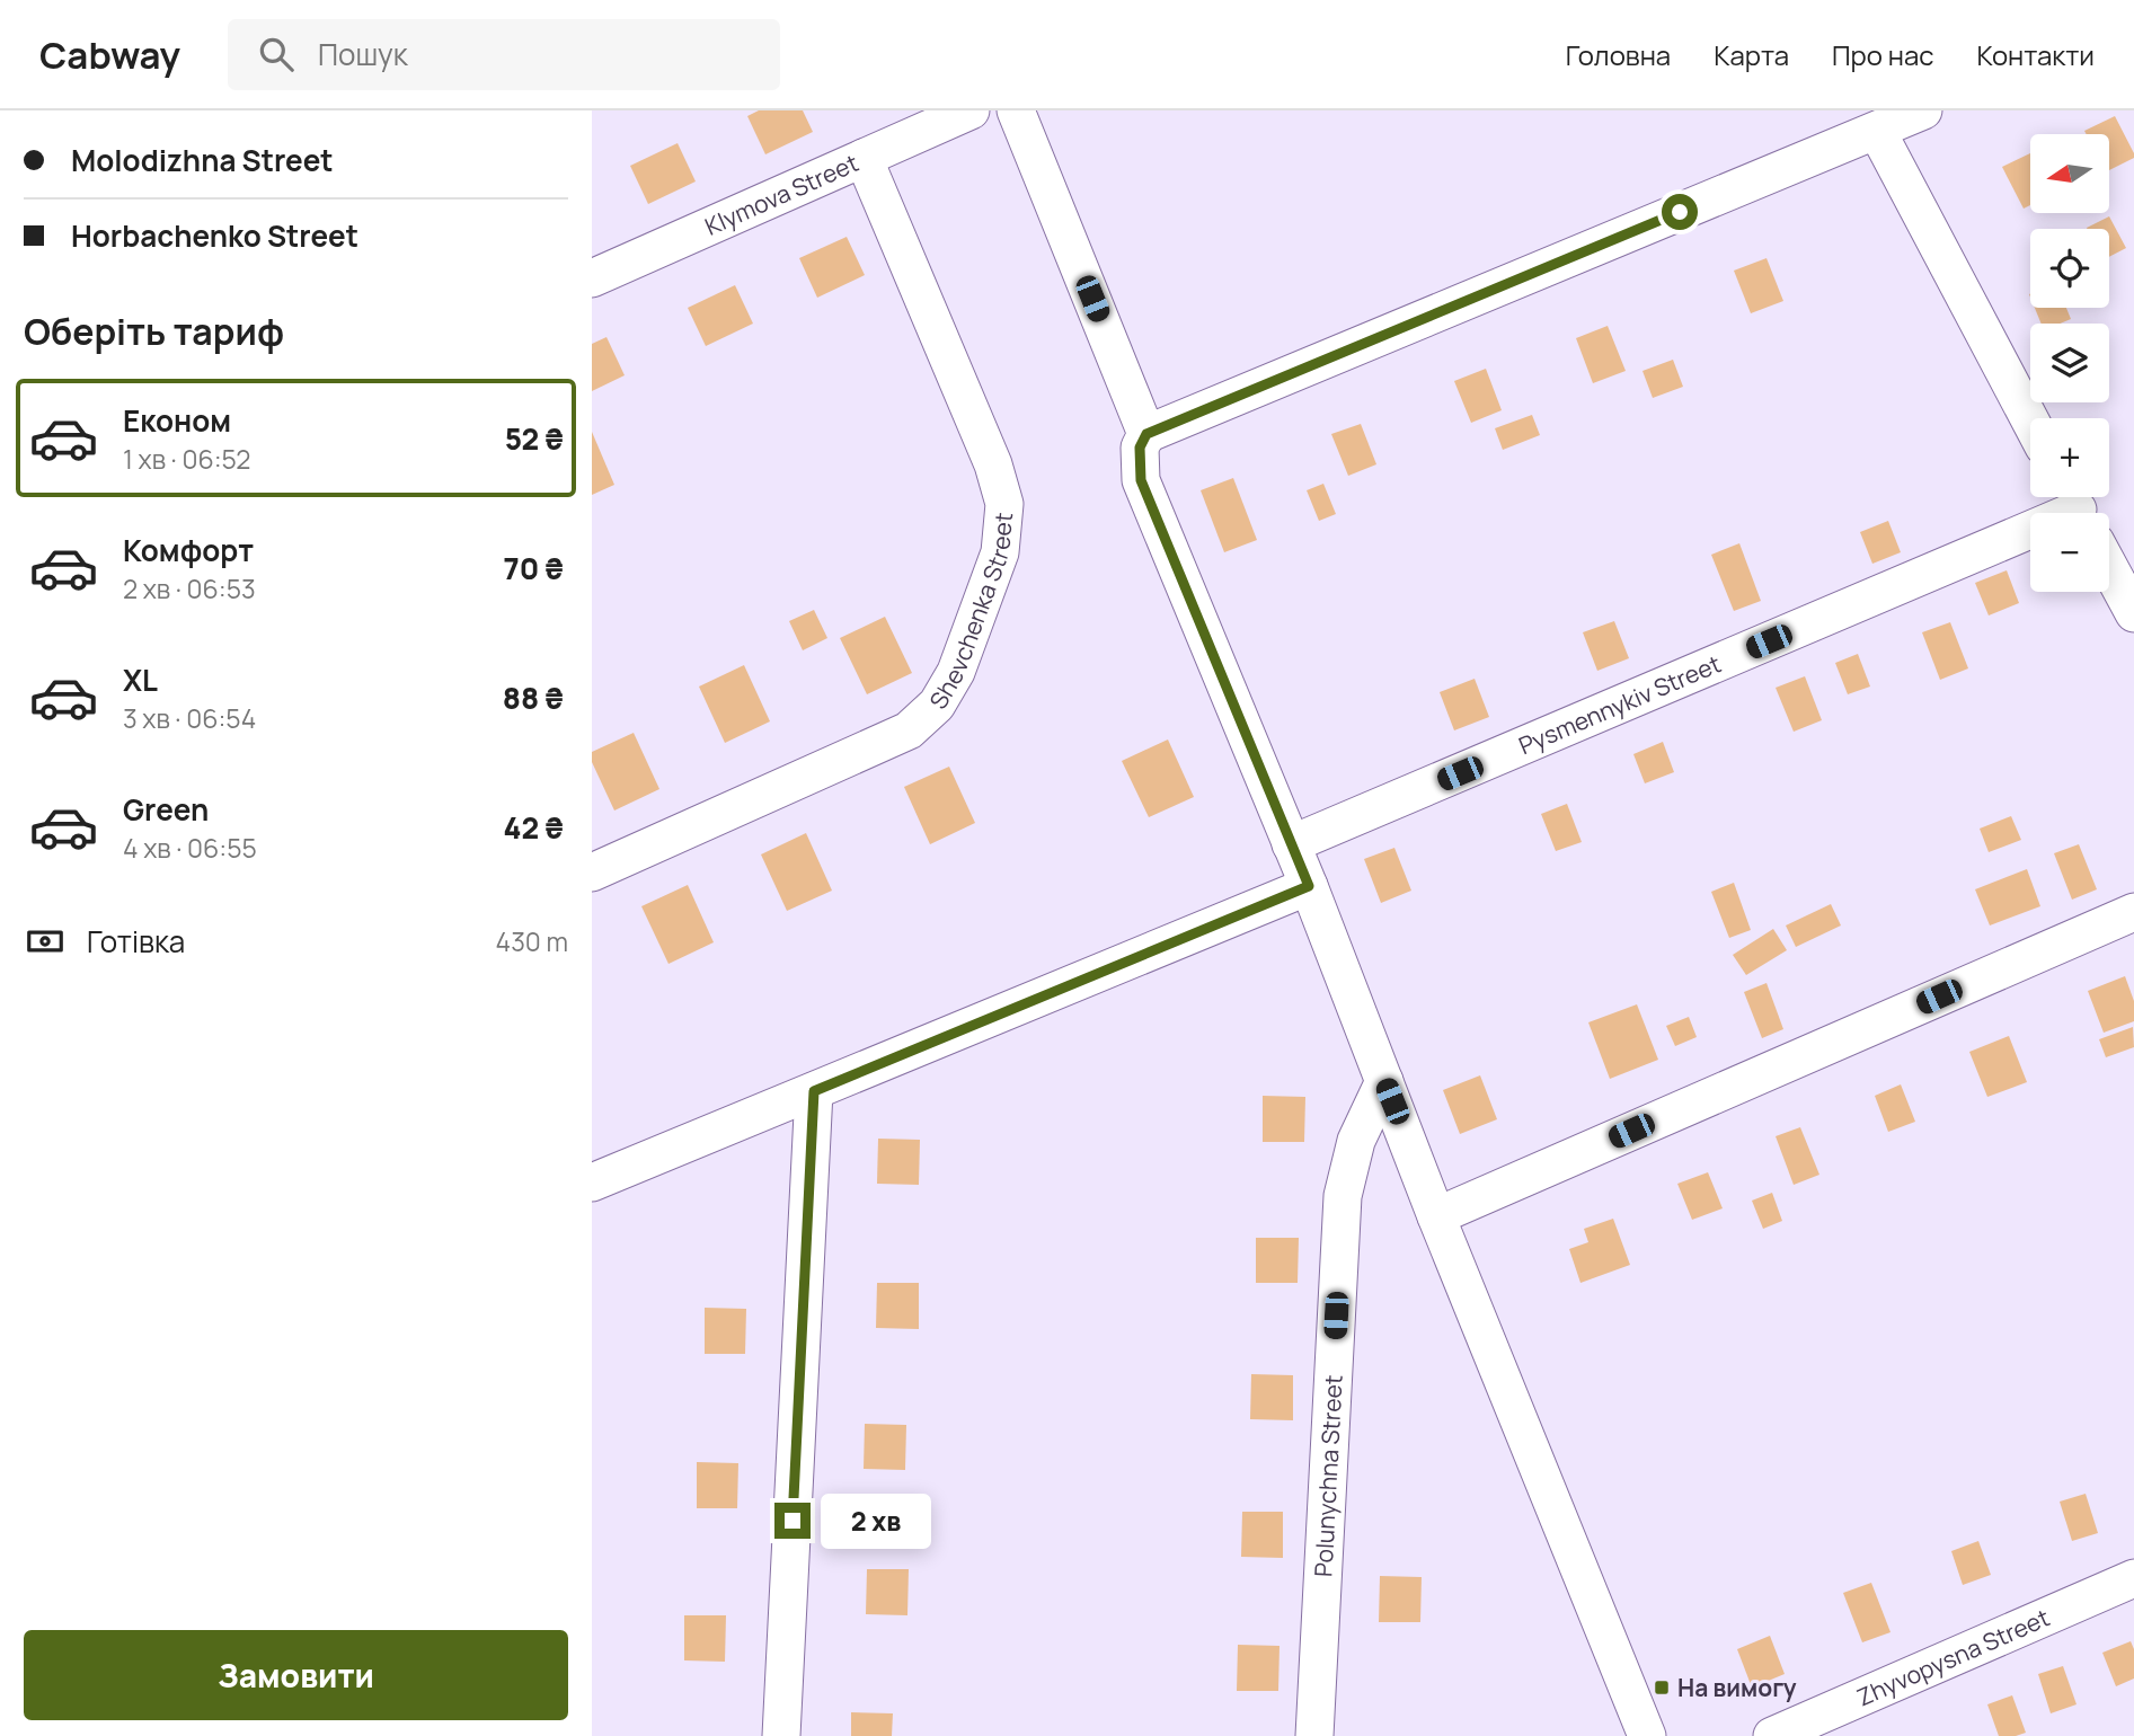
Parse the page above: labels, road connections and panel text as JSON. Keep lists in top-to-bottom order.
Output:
{
  "streets": {
    "street": [
      "Klymova Street",
      "Shevchenka Street",
      "Pysmennykiv Street",
      "Polunychna Street",
      "Zhyvopysna Street"
    ]
  },
  "crossings": [
    ["Klymova Street", "Shevchenka Street"]
  ],
  "places": {
    "transit": ["На вимогу"]
  },
  "north": "left",
  "page": {
    "header": "Cabway",
    "search": "Пошук",
    "nav": [
      "Головна",
      "Карта",
      "Про нас",
      "Контакти"
    ],
    "banner": ["Molodizhna Street", "Horbachenko Street"],
    "map_buttons": ["+", "−"],
    "heading": "Оберіть тариф",
    "list": [
      {
        "name": "Економ",
        "note": "1 хв · 06:52",
        "value": "52 ₴"
      },
      {
        "name": "Комфорт",
        "note": "2 хв · 06:53",
        "value": "70 ₴"
      },
      {
        "name": "XL",
        "note": "3 хв · 06:54",
        "value": "88 ₴"
      },
      {
        "name": "Green",
        "note": "4 хв · 06:55",
        "value": "42 ₴"
      }
    ],
    "pay": ["Готівка", "430 m"],
    "bubble": "2 хв",
    "buttons": "Замовити"
  }
}
